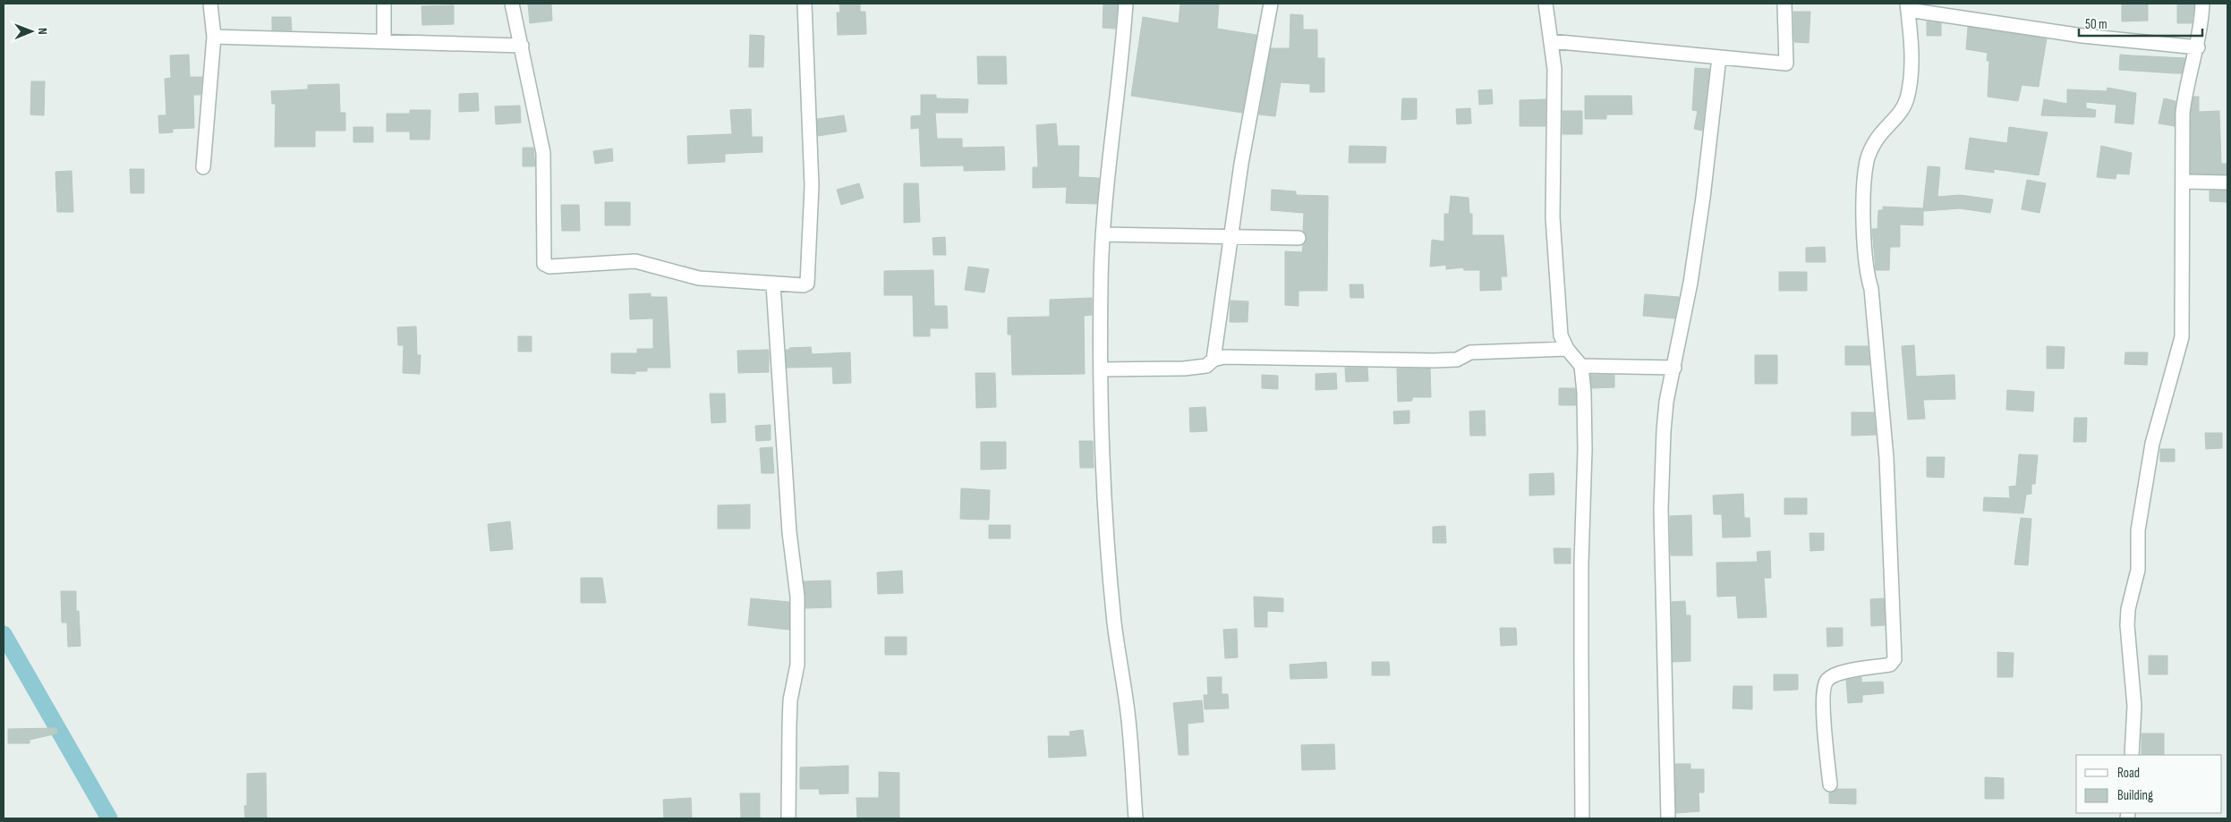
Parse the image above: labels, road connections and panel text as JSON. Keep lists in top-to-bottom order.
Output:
{
  "legend": ["Road", "Building"],
  "scale_bar": "50 m",
  "north": "right"
}
